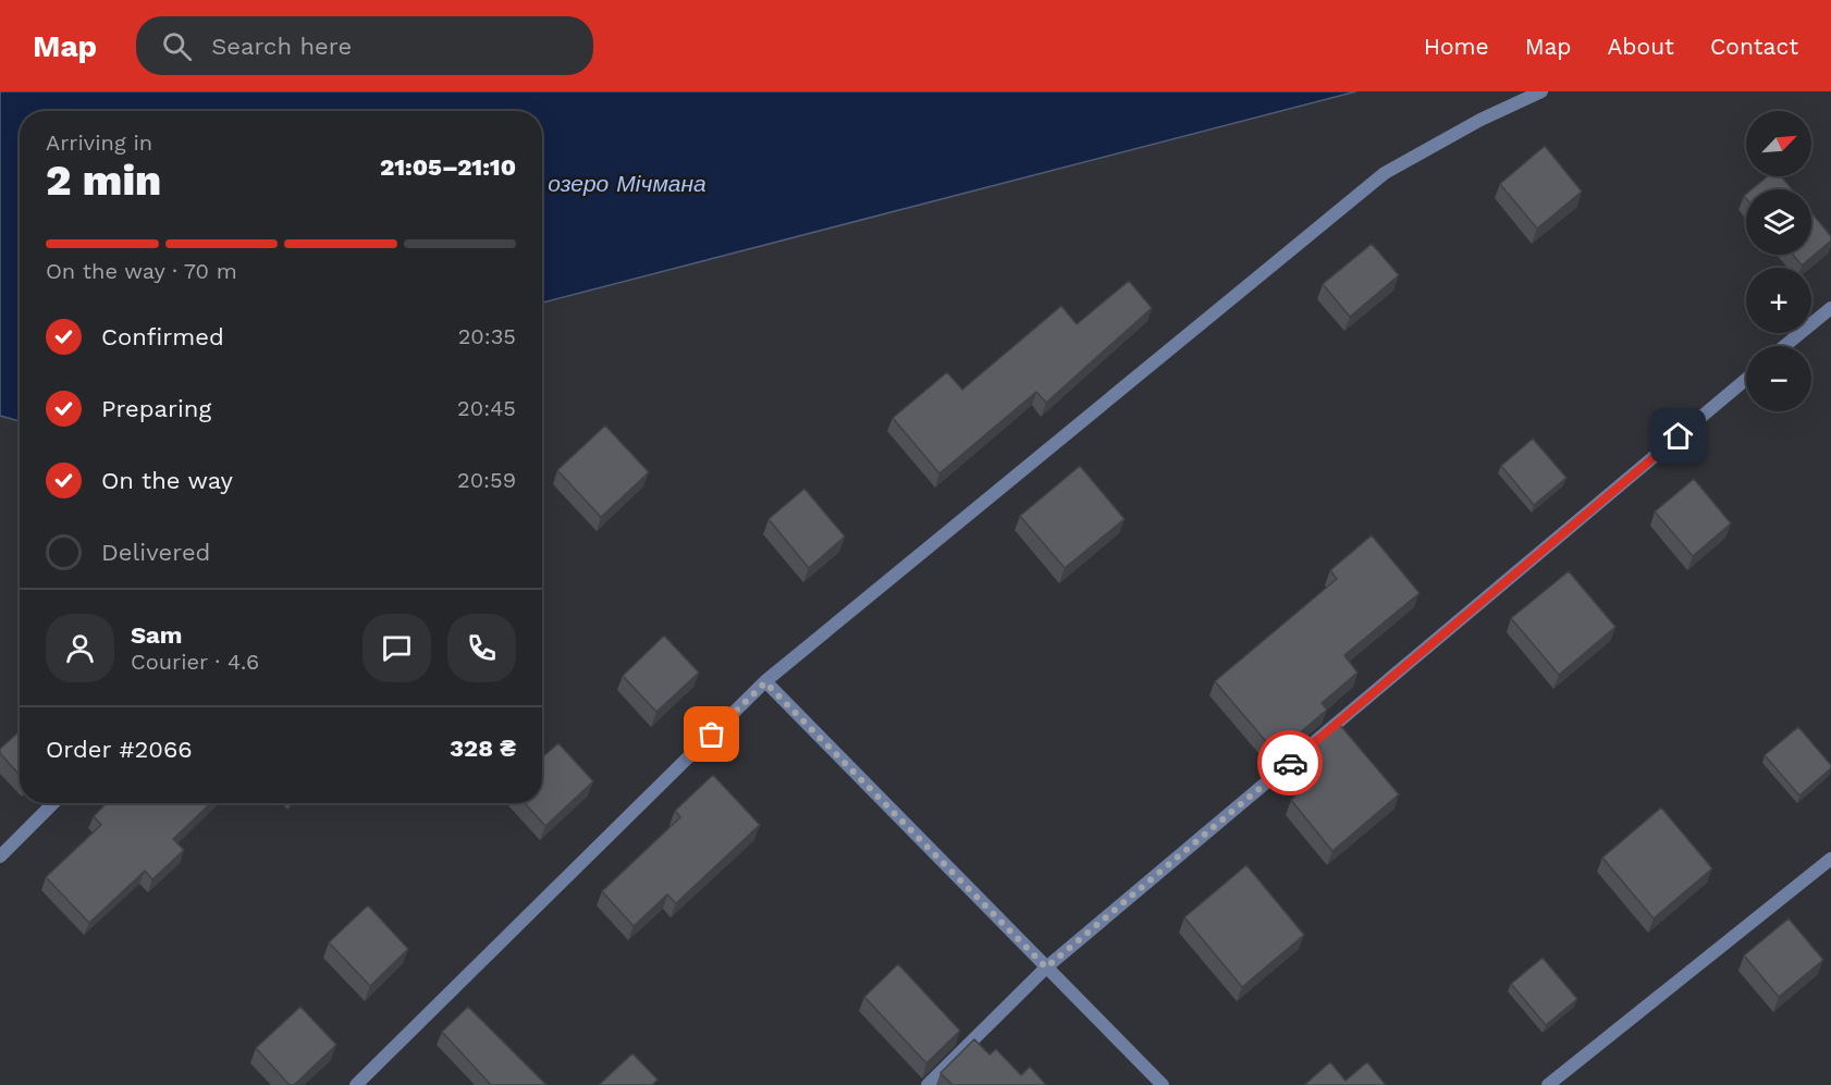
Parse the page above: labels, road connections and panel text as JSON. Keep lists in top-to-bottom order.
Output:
{
  "water": ["озеро Мічмана"],
  "north": "top right",
  "page": {
    "header": "Map",
    "search": "Search here",
    "nav": [
      "Home",
      "Map",
      "About",
      "Contact"
    ],
    "map_buttons": ["+", "−"],
    "heading": ["2 min", "Arriving in", "21:05–21:10"],
    "panel": [
      "Sam",
      "Courier · 4.6",
      "Order #2066",
      "328 ₴"
    ],
    "bar": "On the way · 70 m",
    "list": [
      ["Confirmed", "20:35"],
      ["Preparing", "20:45"],
      ["On the way", "20:59"],
      "Delivered"
    ]
  }
}
